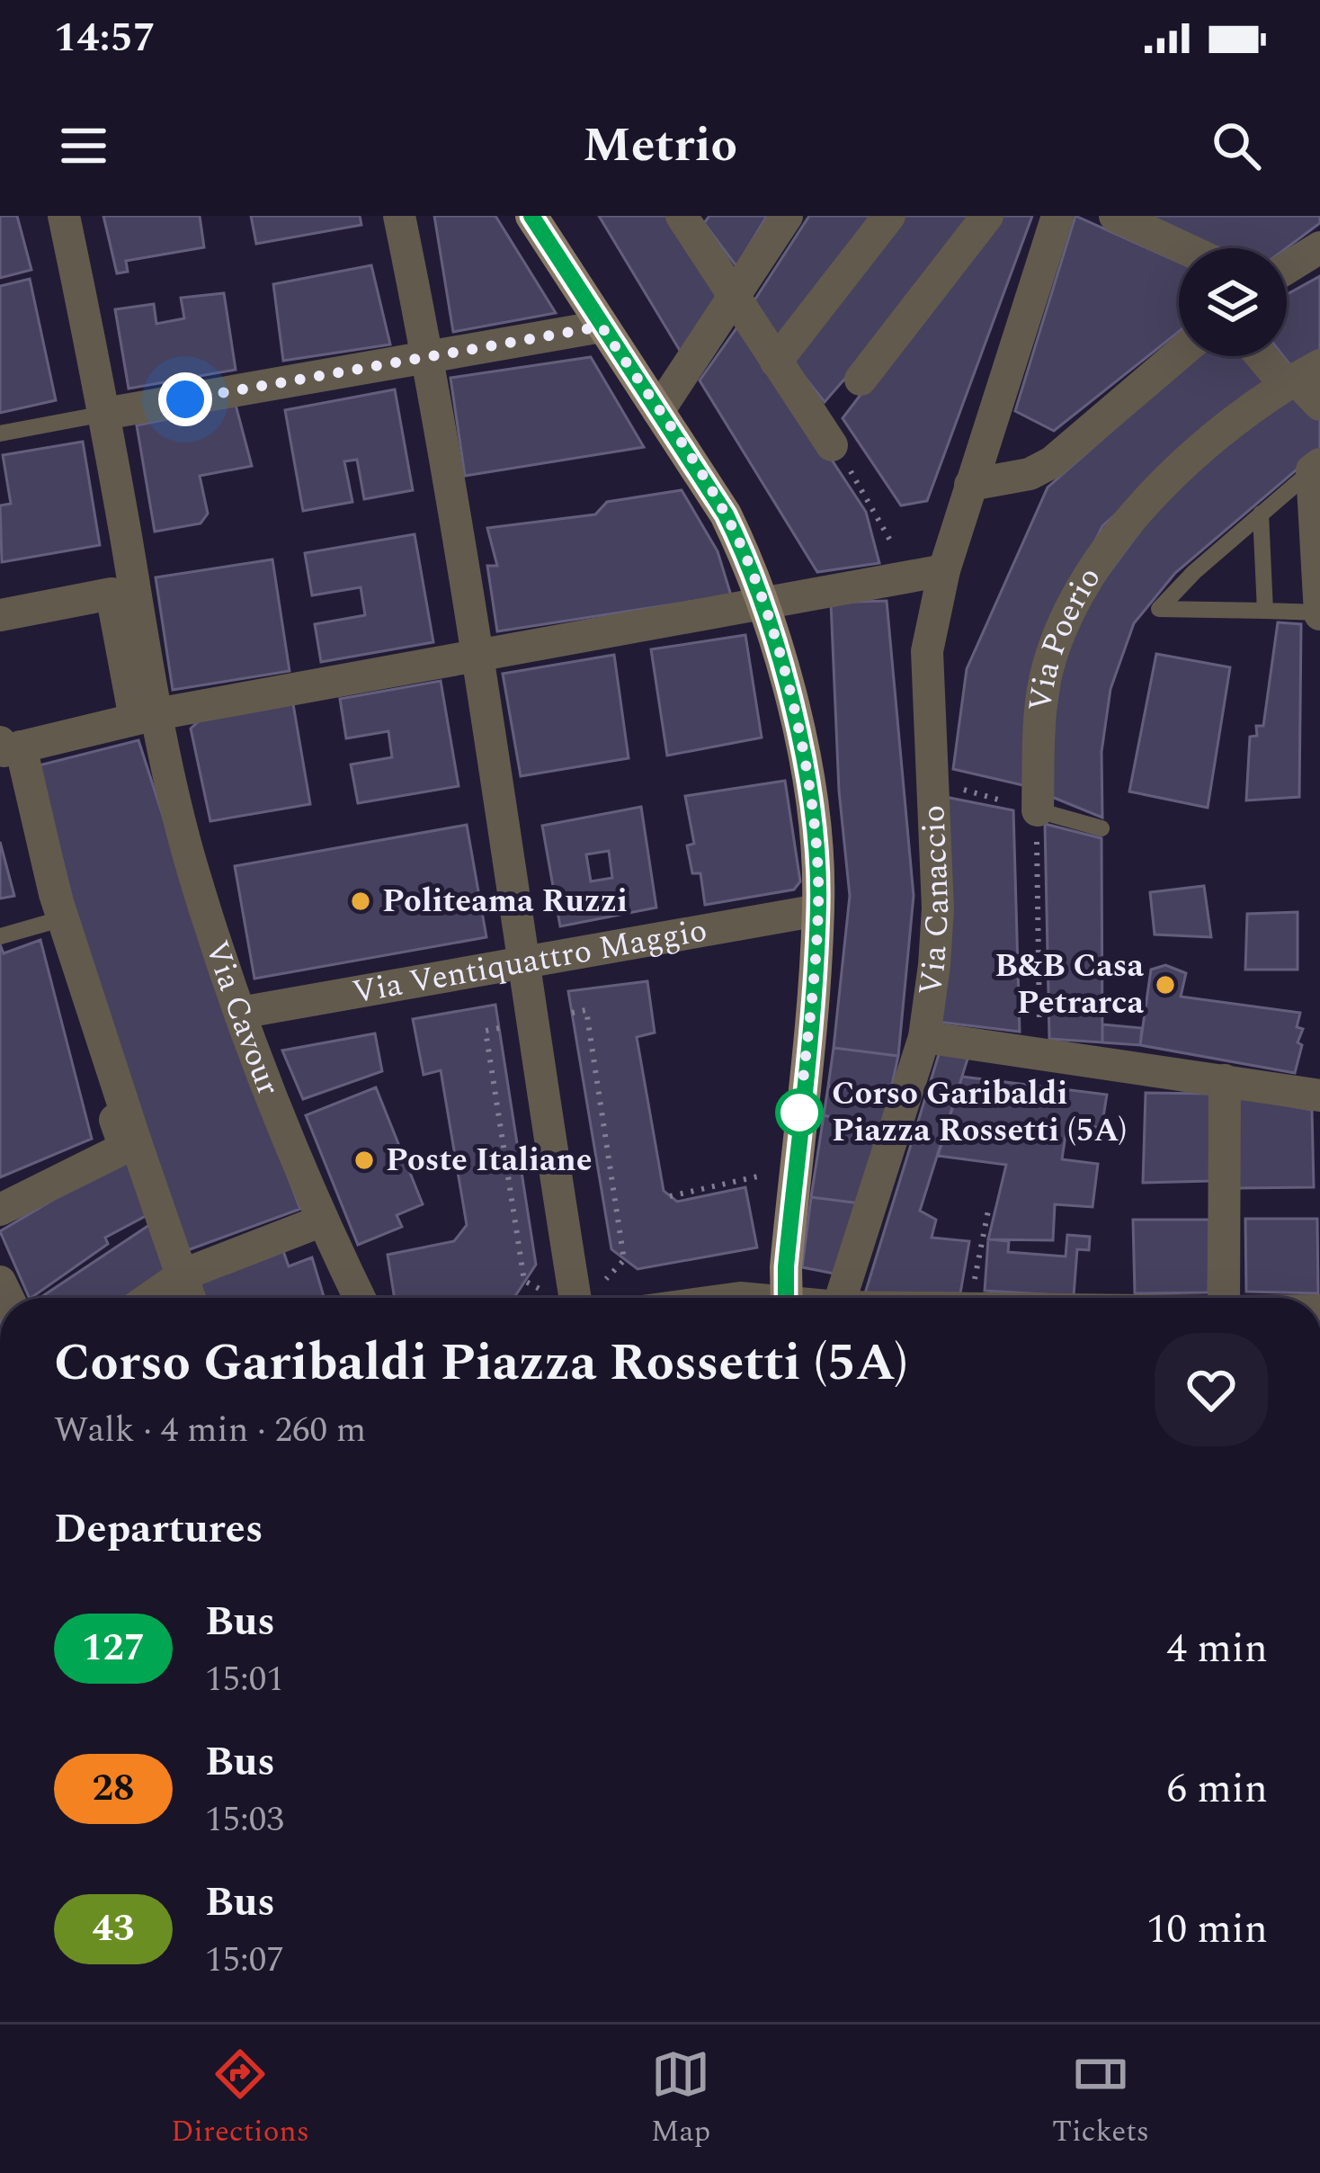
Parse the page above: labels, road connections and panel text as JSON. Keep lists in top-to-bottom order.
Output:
{
  "streets": {
    "street": [
      "Via Poerio",
      "Via Canaccio",
      "Via Ventiquattro Maggio",
      "Via Cavour"
    ]
  },
  "crossings": [
    ["Via Ventiquattro Maggio", "Via Cavour"]
  ],
  "places": [
    "Politeama Ruzzi",
    "B&B Casa Petrarca",
    "Corso Garibaldi Piazza Rossetti (5A)",
    "Poste Italiane"
  ],
  "lines": ["bus line 127"],
  "page": {
    "status": "14:57",
    "header": "Metrio",
    "heading": [
      ["Corso Garibaldi Piazza Rossetti (5A)", "Walk · 4 min · 260 m"],
      "Departures"
    ],
    "list": [
      {
        "mark": "127",
        "name": "Bus",
        "note": "15:01",
        "value": "4 min"
      },
      {
        "mark": "28",
        "name": "Bus",
        "note": "15:03",
        "value": "6 min"
      },
      {
        "mark": "43",
        "name": "Bus",
        "note": "15:07",
        "value": "10 min"
      }
    ],
    "tabs": ["Directions", "Map", "Tickets"]
  }
}
